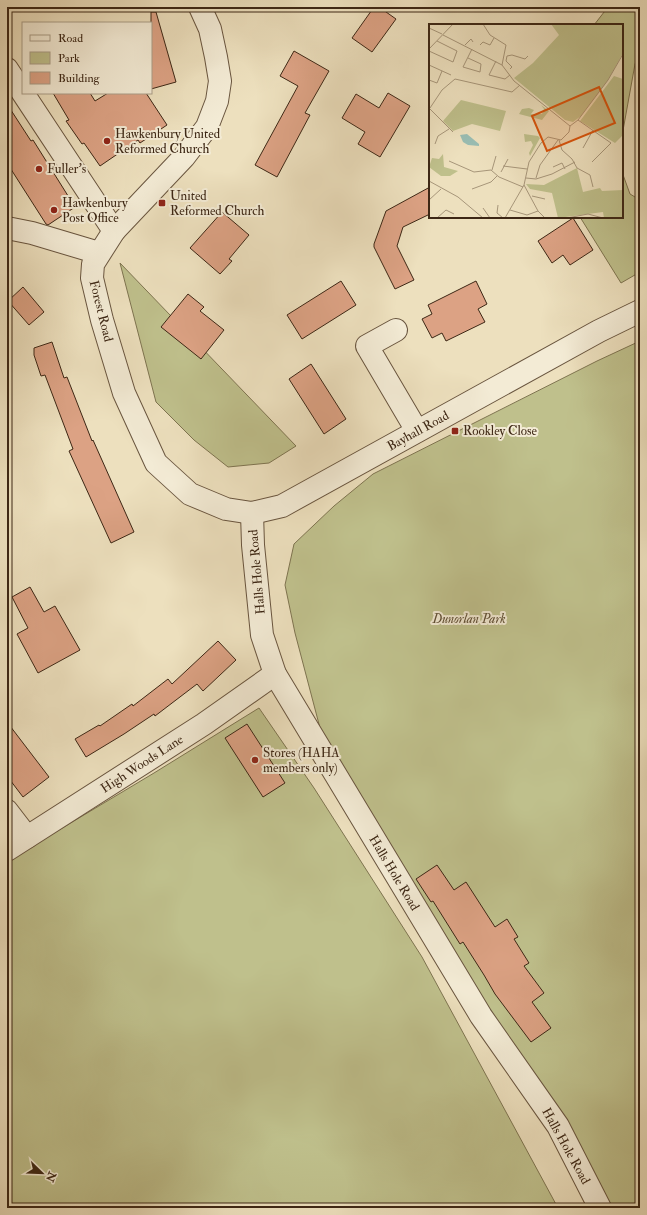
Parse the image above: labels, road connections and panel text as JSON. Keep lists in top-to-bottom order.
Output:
{
  "streets": {
    "street": [
      "Forest Road",
      "Bayhall Road",
      "Halls Hole Road",
      "High Woods Lane"
    ]
  },
  "crossings": [
    ["Forest Road", "Bayhall Road"],
    ["Bayhall Road", "Halls Hole Road"],
    ["Halls Hole Road", "High Woods Lane"]
  ],
  "parks": ["Dunorlan Park"],
  "places": {
    "other": [
      "Hawkenbury United Reformed Church",
      "Fuller’s",
      "Hawkenbury Post Office",
      "Stores (HAHA members only)"
    ],
    "transit": ["United Reformed Church", "Rookley Close"]
  },
  "legend": ["Road", "Park", "Building"],
  "north": "bottom right"
}
